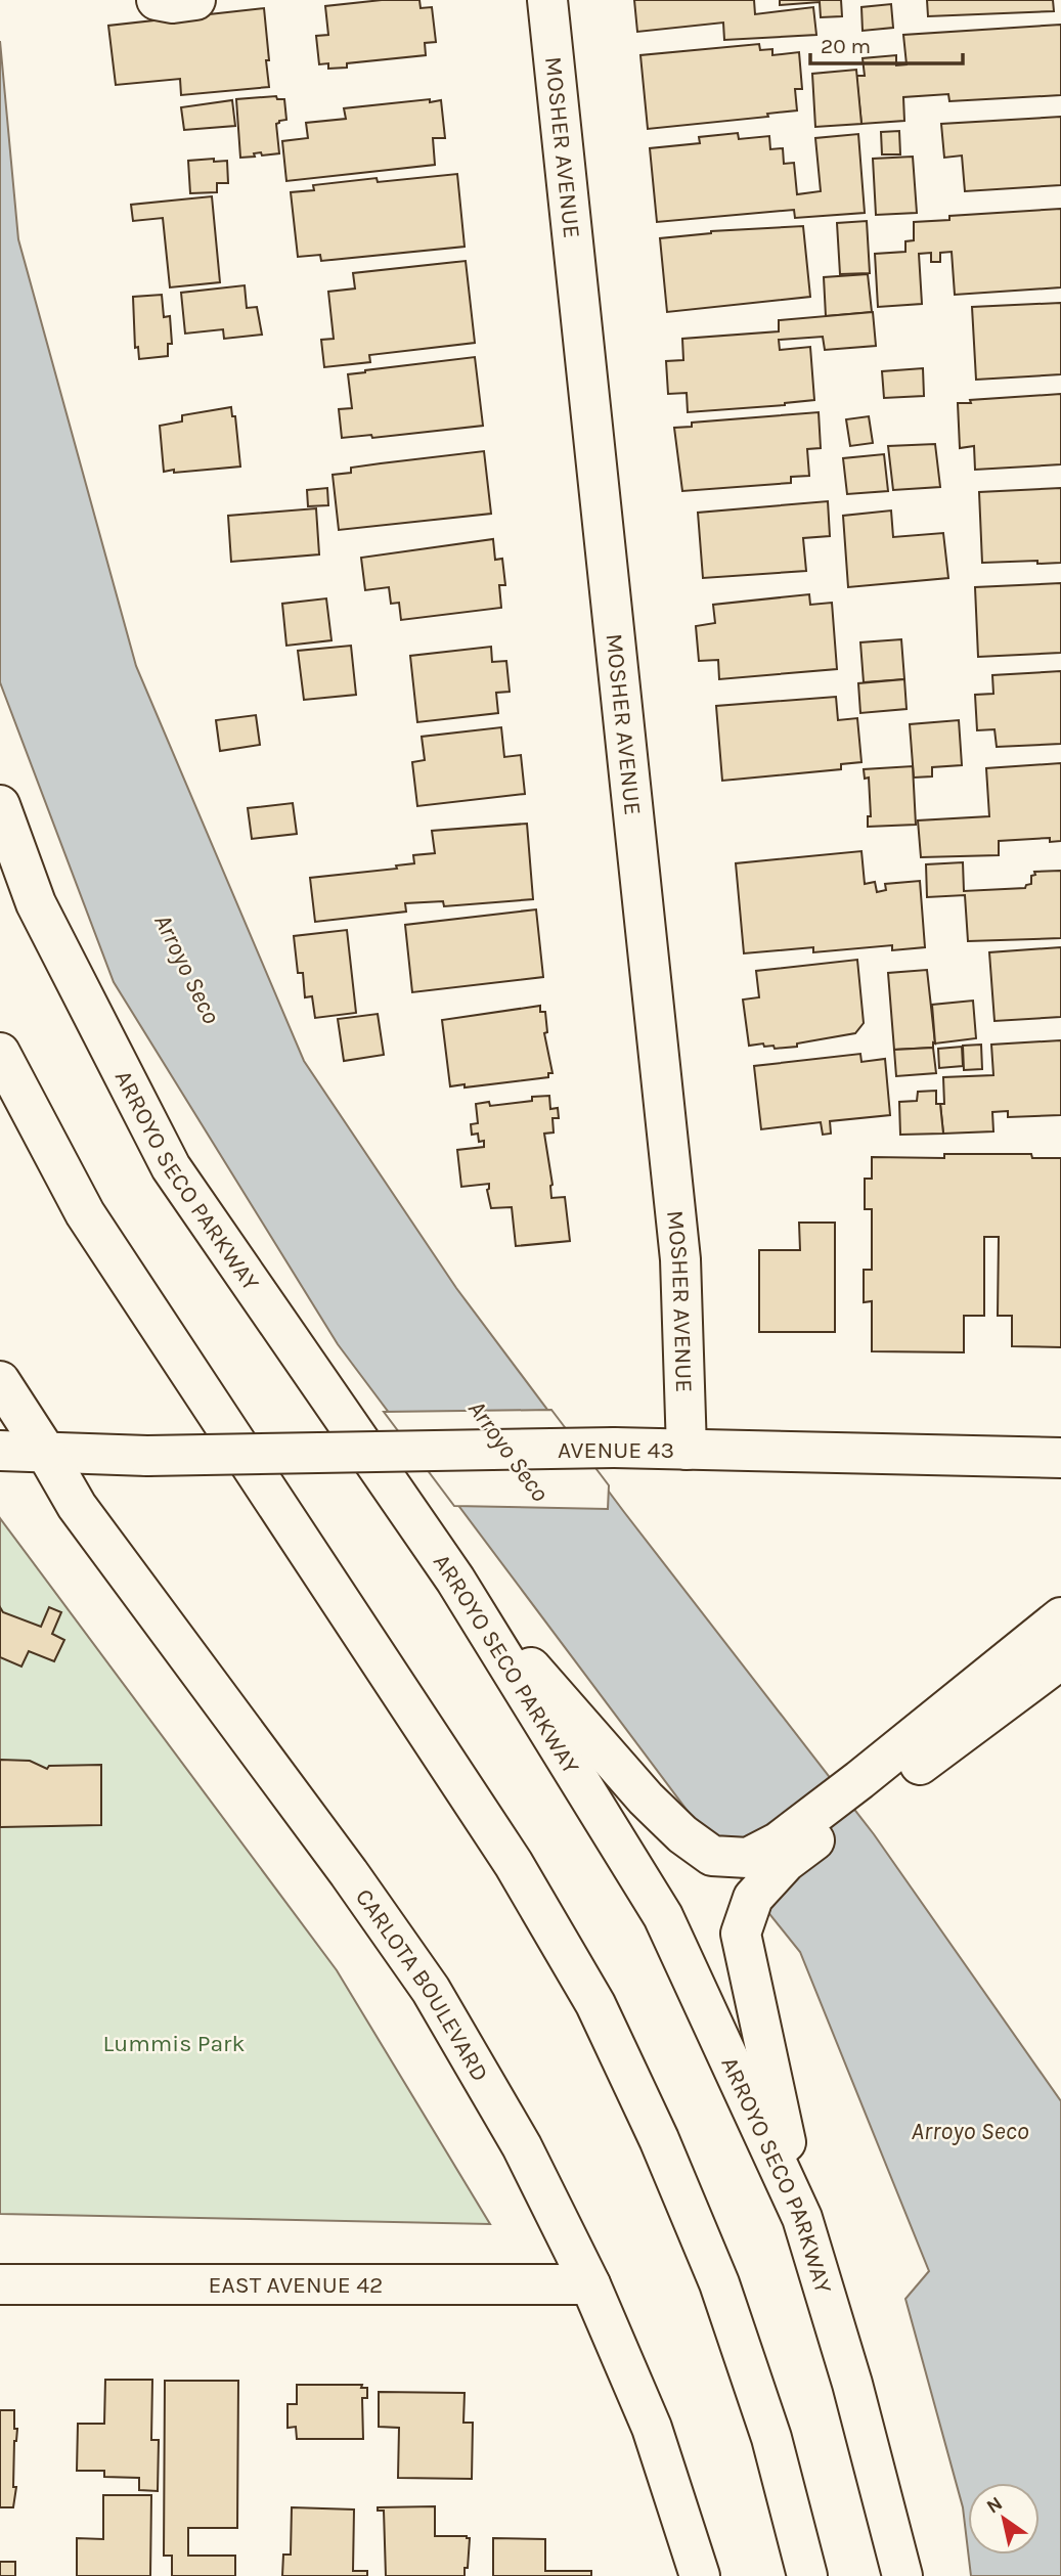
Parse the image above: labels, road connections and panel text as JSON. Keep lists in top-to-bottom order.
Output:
{
  "streets": {
    "main road": [
      "MOSHER AVENUE",
      "ARROYO SECO PARKWAY",
      "AVENUE 43",
      "CARLOTA BOULEVARD",
      "EAST AVENUE 42"
    ]
  },
  "crossings": [
    ["MOSHER AVENUE", "AVENUE 43"],
    ["AVENUE 43", "CARLOTA BOULEVARD"],
    ["CARLOTA BOULEVARD", "EAST AVENUE 42"]
  ],
  "water": ["Arroyo Seco"],
  "parks": ["Lummis Park"],
  "scale_bar": "20 m",
  "north": "top left"
}
